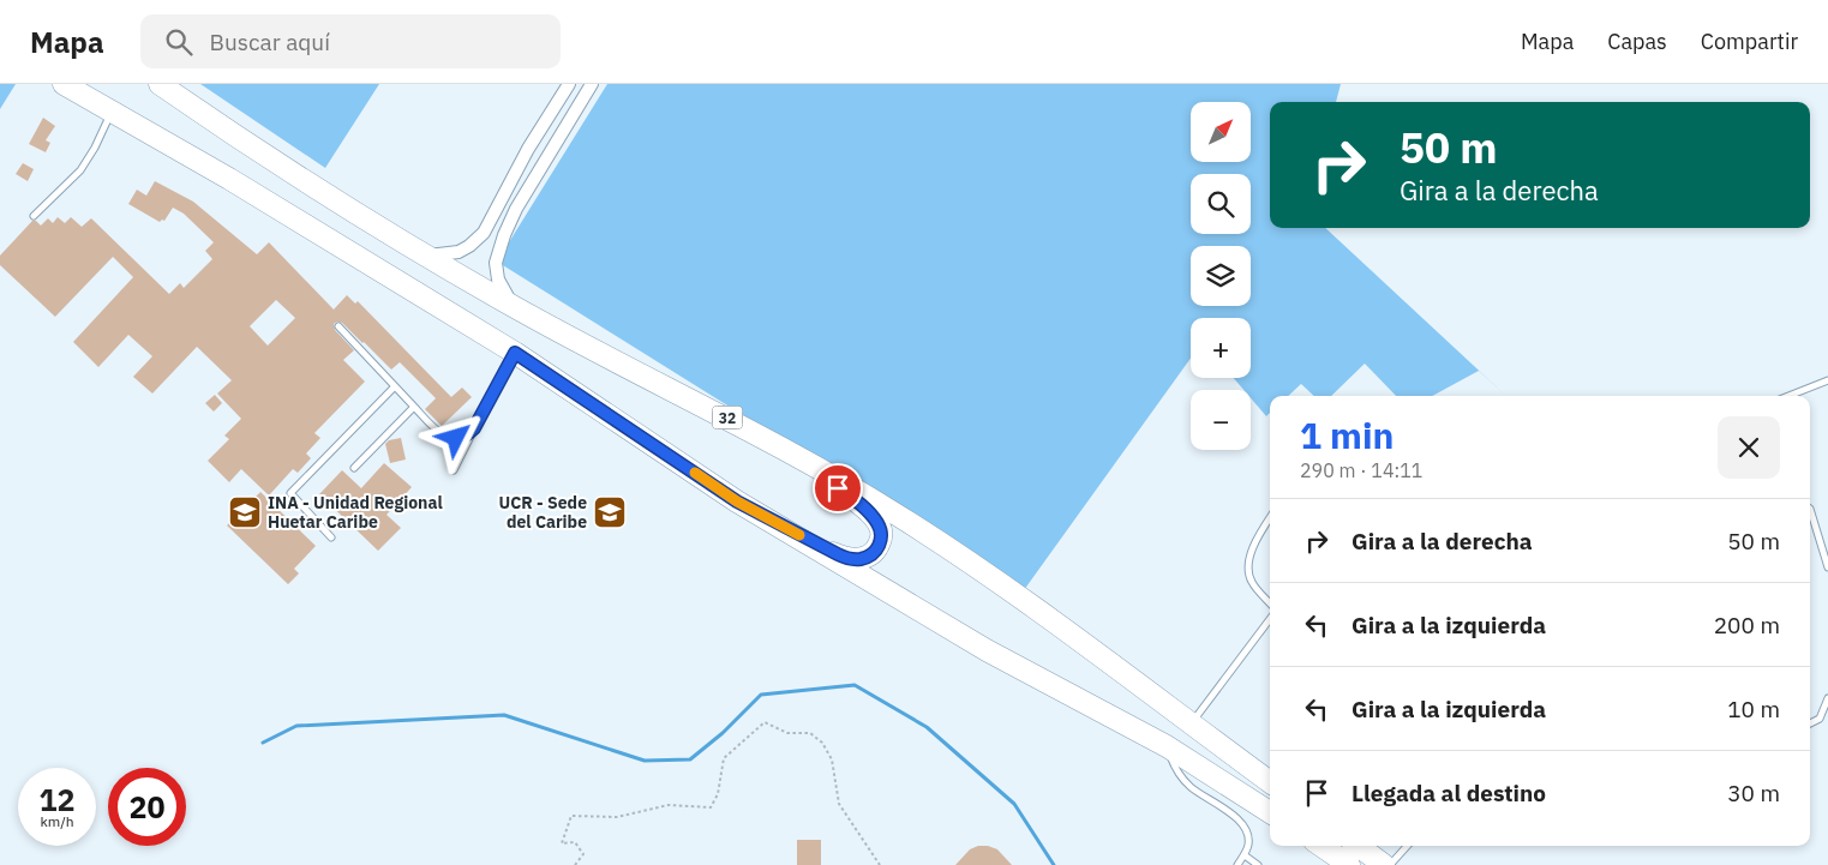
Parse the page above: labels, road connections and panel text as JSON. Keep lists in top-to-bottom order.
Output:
{
  "streets": {
    "highway": ["32"]
  },
  "places": {
    "school or university": ["INA - Unidad Regional Huetar Caribe", "UCR - Sede del Caribe"]
  },
  "north": "top right",
  "page": {
    "header": "Mapa",
    "search": "Buscar aquí",
    "nav": ["Mapa", "Capas", "Compartir"],
    "map_buttons": ["+", "−"],
    "turn": ["50 m", "Gira a la derecha"],
    "heading": ["1 min", "290 m · 14:11"],
    "list": [
      {
        "name": "Gira a la derecha",
        "value": "50 m"
      },
      {
        "name": "Gira a la izquierda",
        "value": "200 m"
      },
      {
        "name": "Gira a la izquierda",
        "value": "10 m"
      },
      {
        "name": "Llegada al destino",
        "value": "30 m"
      }
    ],
    "speed": "12 km/h",
    "limit": "20"
  }
}
